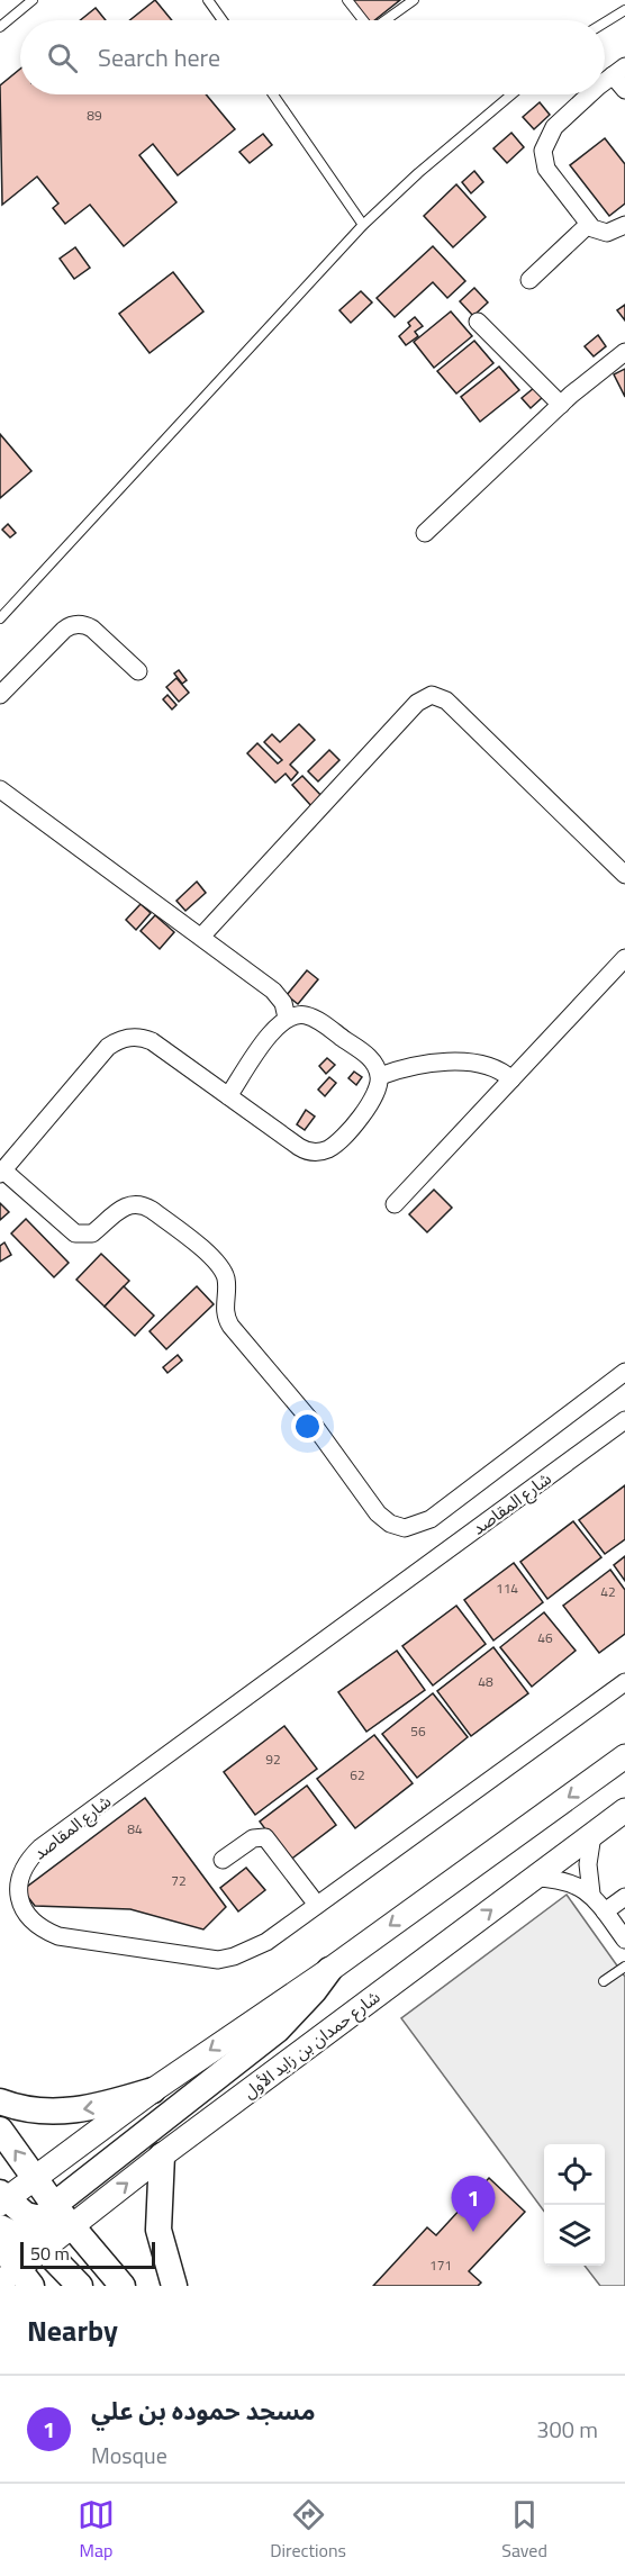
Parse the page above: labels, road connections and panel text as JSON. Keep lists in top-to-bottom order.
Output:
{
  "streets": {
    "main road": ["شارع حمدان بن زايد الأول"],
    "street": ["شارع المقاصد"]
  },
  "house_numbers": [
    "89",
    "114",
    "42",
    "46",
    "48",
    "56",
    "92",
    "62",
    "84",
    "72",
    "171"
  ],
  "scale_bar": "50 m",
  "page": {
    "search": "Search here",
    "pins": "1",
    "scale": "50 m",
    "heading": "Nearby",
    "list": [
      {
        "mark": "1",
        "name": "مسجد حموده بن علي",
        "note": "Mosque",
        "value": "300 m"
      }
    ],
    "nav": ["Map", "Directions", "Saved"]
  }
}
